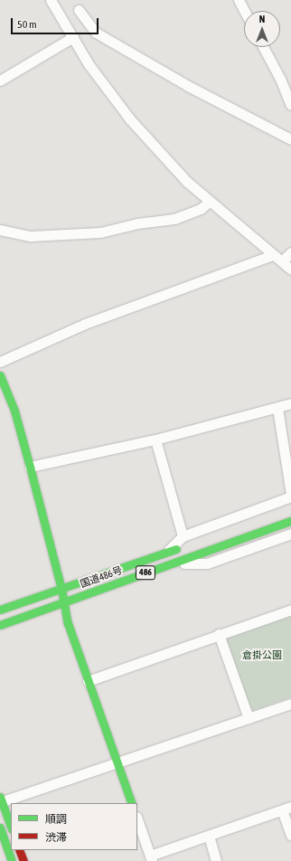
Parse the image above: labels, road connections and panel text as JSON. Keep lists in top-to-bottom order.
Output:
{
  "streets": {
    "main road": ["486", "国道486号"]
  },
  "parks": ["倉掛公園"],
  "legend": ["順調", "渋滞"],
  "scale_bar": "50 m",
  "north": "top"
}
